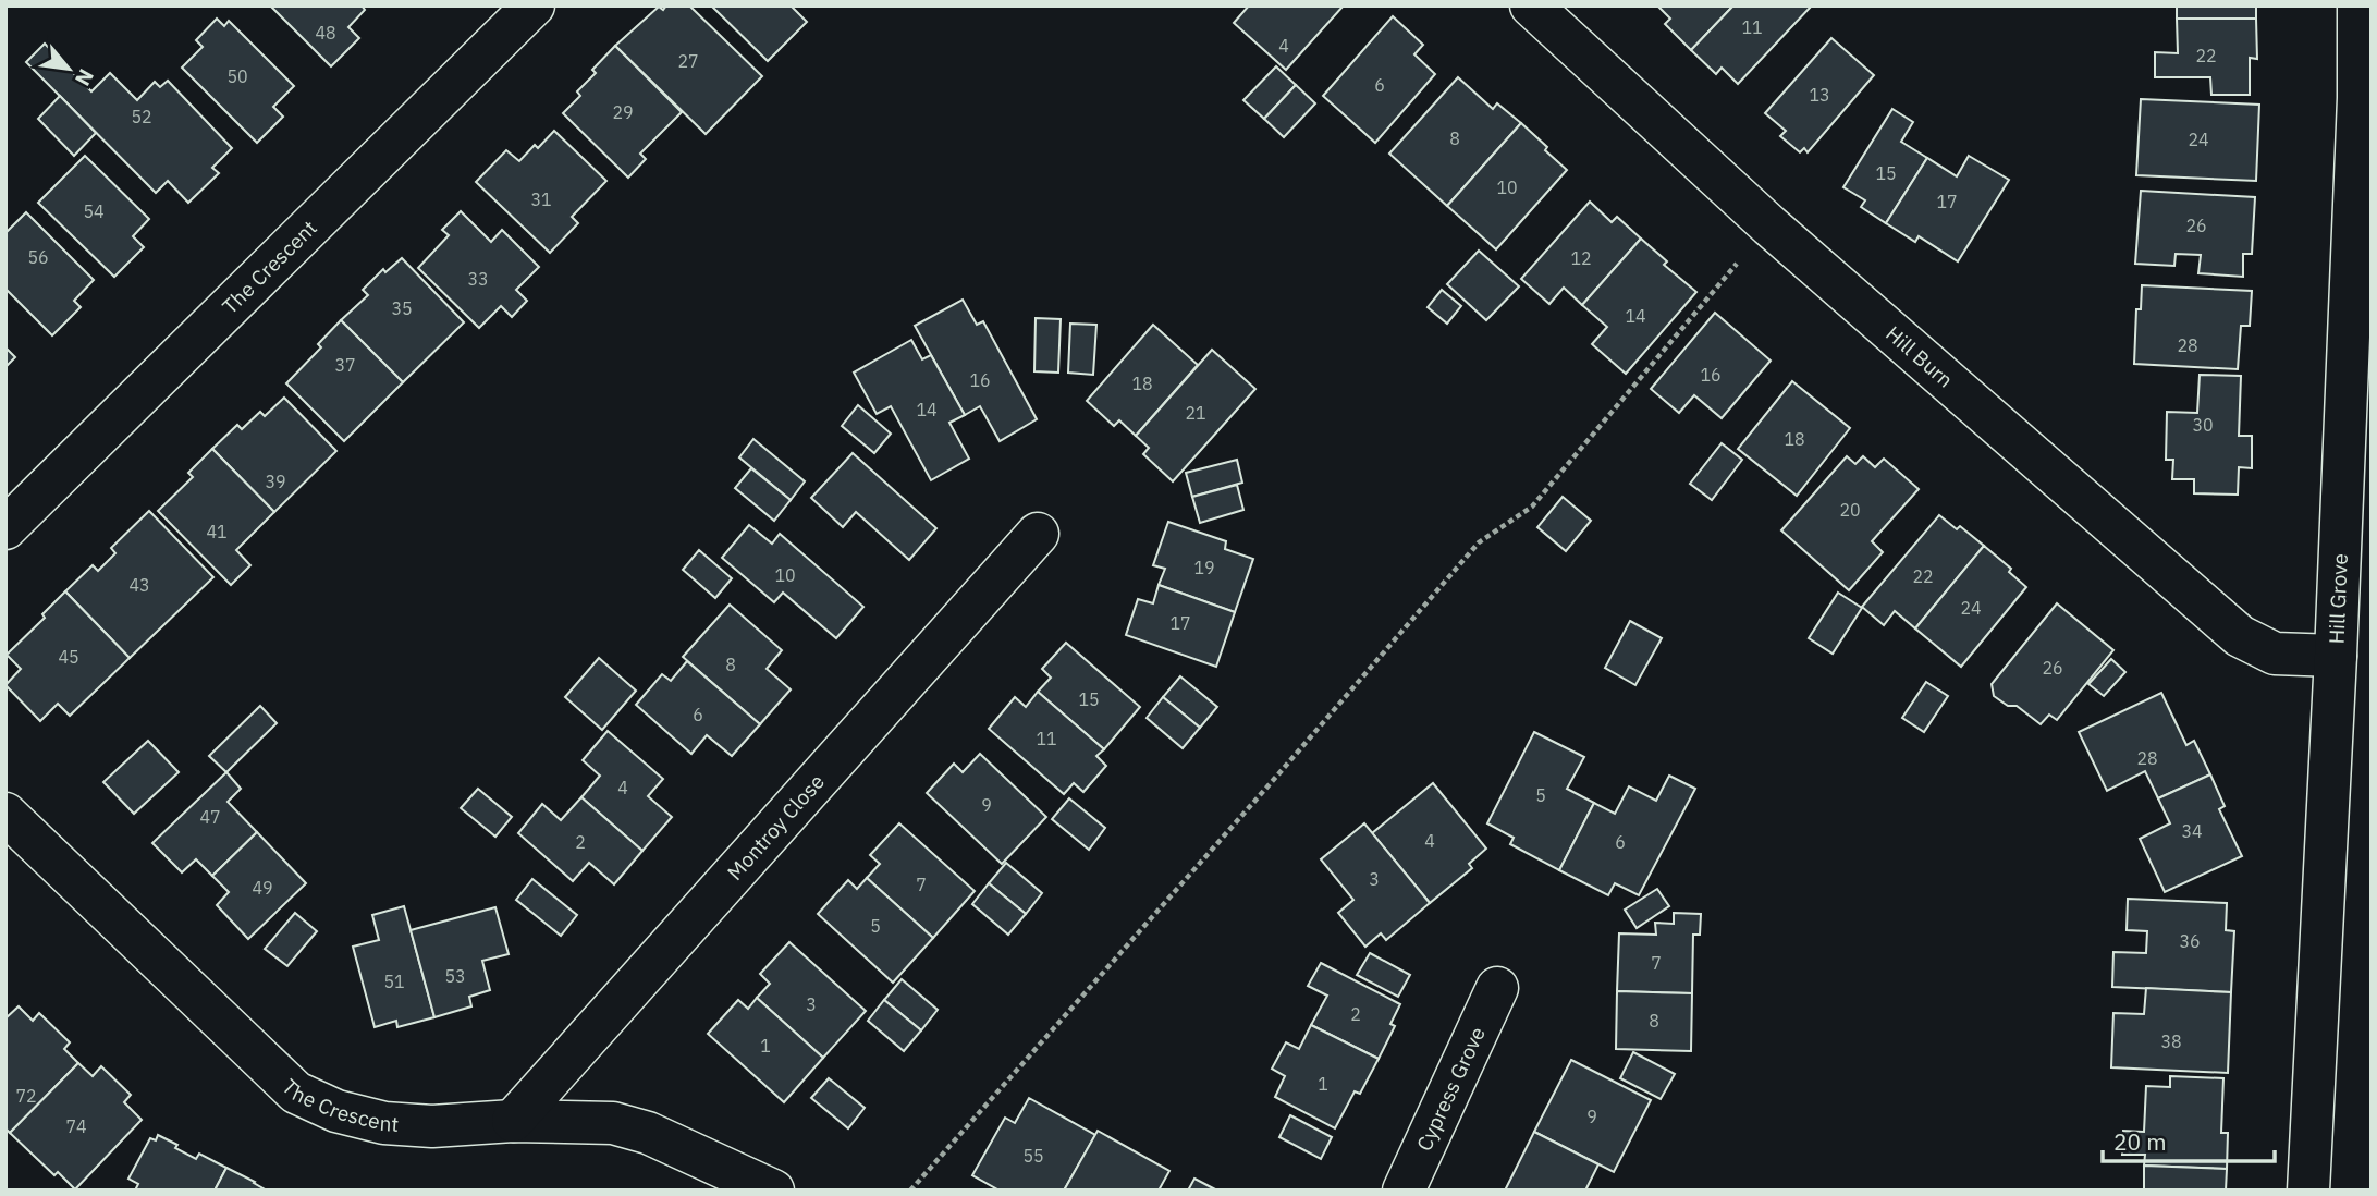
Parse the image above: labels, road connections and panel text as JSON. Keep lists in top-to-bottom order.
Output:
{
  "streets": {
    "street": [
      "The Crescent",
      "Hill Burn",
      "Hill Grove",
      "Montroy Close",
      "Cypress Grove"
    ]
  },
  "crossings": [
    ["The Crescent", "Montroy Close"],
    ["Hill Burn", "Hill Grove"]
  ],
  "house_numbers": [
    "11",
    "48",
    "4",
    "22",
    "27",
    "50",
    "6",
    "13",
    "29",
    "52",
    "8",
    "24",
    "15",
    "10",
    "31",
    "17",
    "54",
    "26",
    "56",
    "12",
    "33",
    "35",
    "14",
    "28",
    "37",
    "16",
    "16",
    "18",
    "14",
    "21",
    "30",
    "18",
    "39",
    "20",
    "41",
    "19",
    "10",
    "22",
    "43",
    "24",
    "17",
    "45",
    "8",
    "26",
    "15",
    "6",
    "11",
    "28",
    "4",
    "5",
    "9",
    "47",
    "34",
    "4",
    "2",
    "6",
    "3",
    "7",
    "49",
    "5",
    "36",
    "7",
    "53",
    "51",
    "3",
    "2",
    "8",
    "38",
    "1",
    "1",
    "72",
    "9",
    "74",
    "55"
  ],
  "scale_bar": "20 m",
  "north": "bottom right"
}
